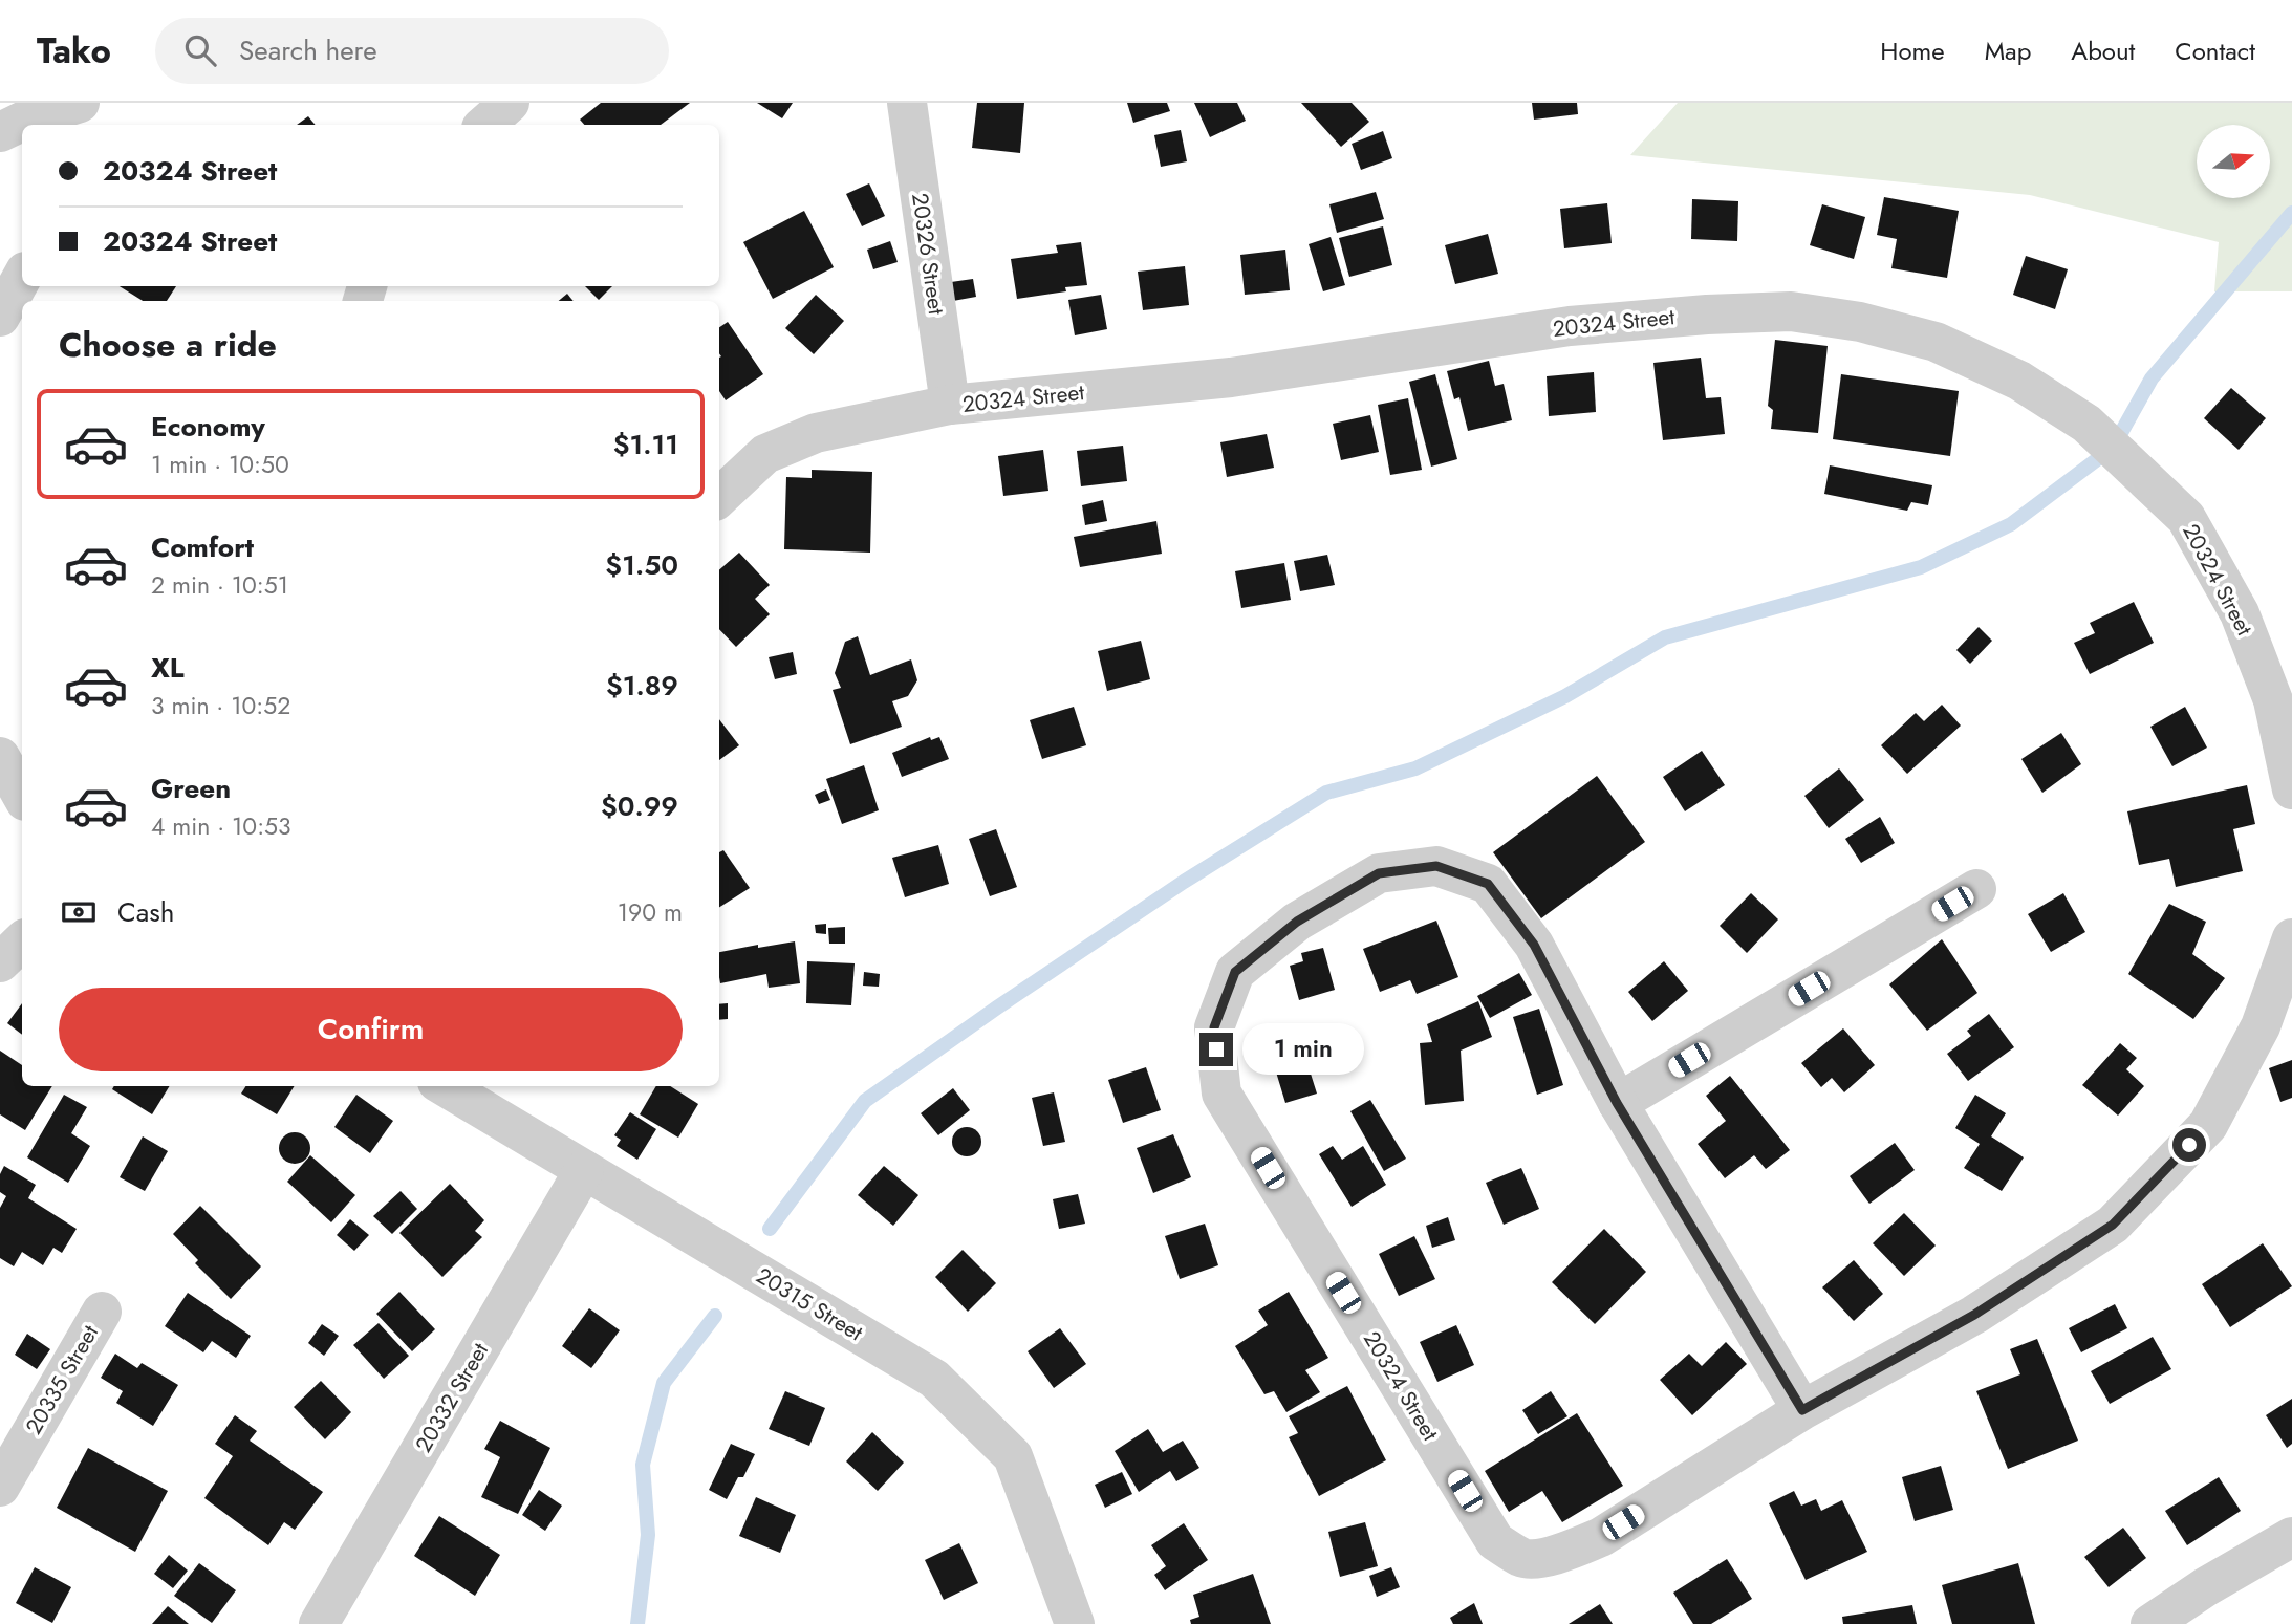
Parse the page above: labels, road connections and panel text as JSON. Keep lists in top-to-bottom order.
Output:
{
  "streets": {
    "street": [
      "20326 Street",
      "20324 Street",
      "20315 Street",
      "20335 Street",
      "20332 Street"
    ]
  },
  "crossings": [
    ["20326 Street", "20324 Street"],
    ["20315 Street", "20332 Street"]
  ],
  "north": "right",
  "page": {
    "header": "Tako",
    "search": "Search here",
    "nav": [
      "Home",
      "Map",
      "About",
      "Contact"
    ],
    "banner": ["20324 Street", "20324 Street"],
    "heading": "Choose a ride",
    "list": [
      {
        "name": "Economy",
        "note": "1 min · 10:50",
        "value": "$1.11"
      },
      {
        "name": "Comfort",
        "note": "2 min · 10:51",
        "value": "$1.50"
      },
      {
        "name": "XL",
        "note": "3 min · 10:52",
        "value": "$1.89"
      },
      {
        "name": "Green",
        "note": "4 min · 10:53",
        "value": "$0.99"
      }
    ],
    "pay": ["Cash", "190 m"],
    "buttons": "Confirm",
    "bubble": "1 min"
  }
}
